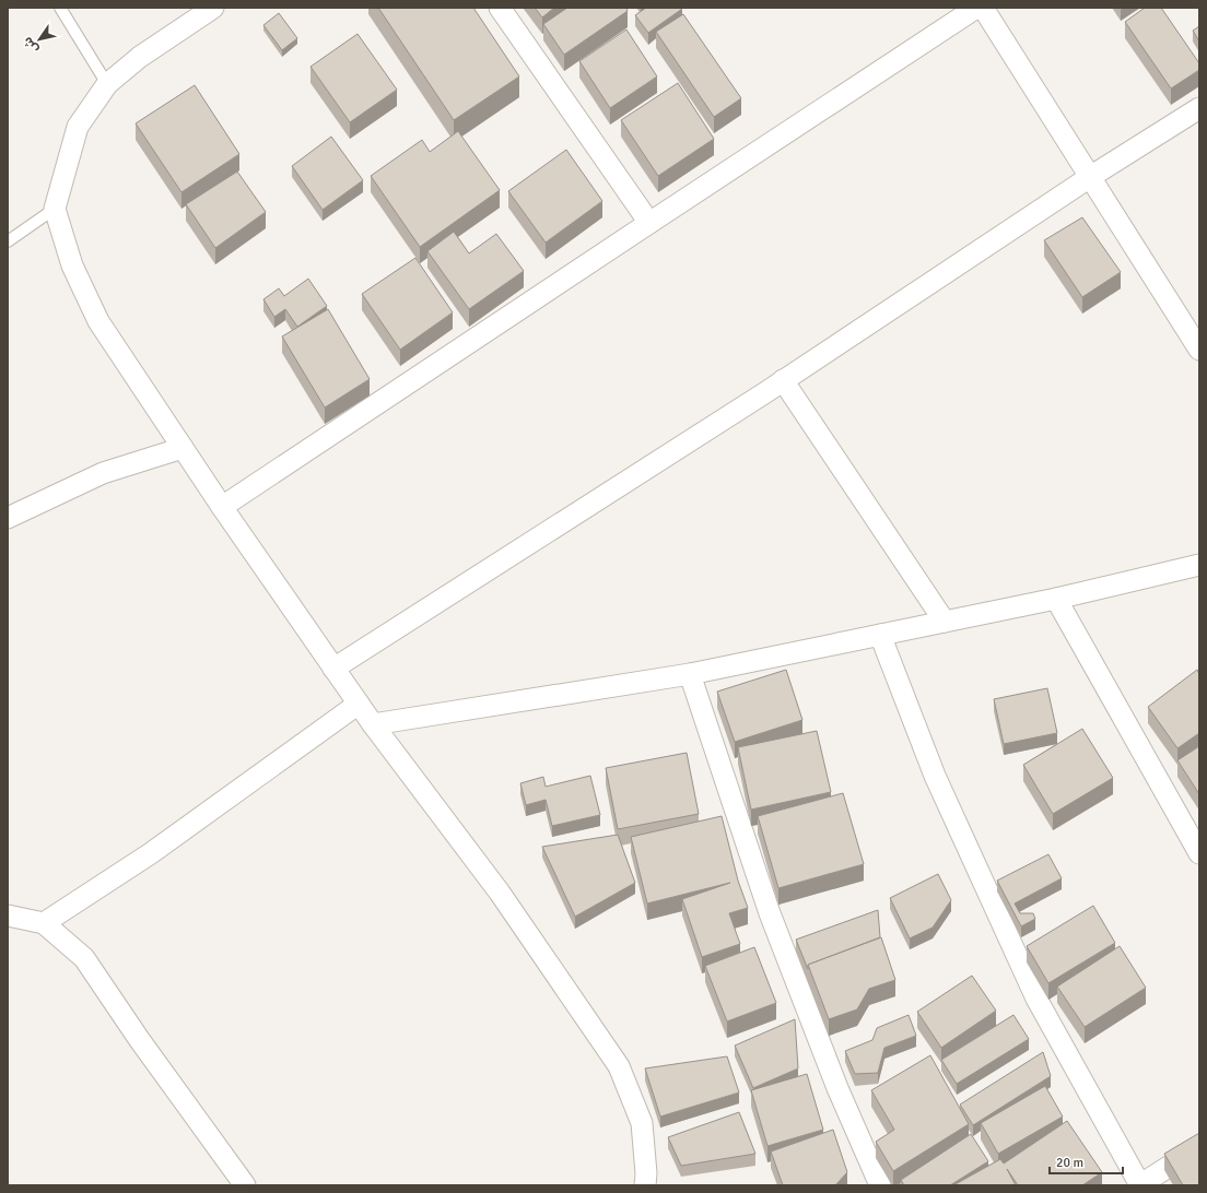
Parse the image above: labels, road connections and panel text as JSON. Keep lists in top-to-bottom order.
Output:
{
  "scale_bar": "20 m",
  "north": "bottom left"
}
